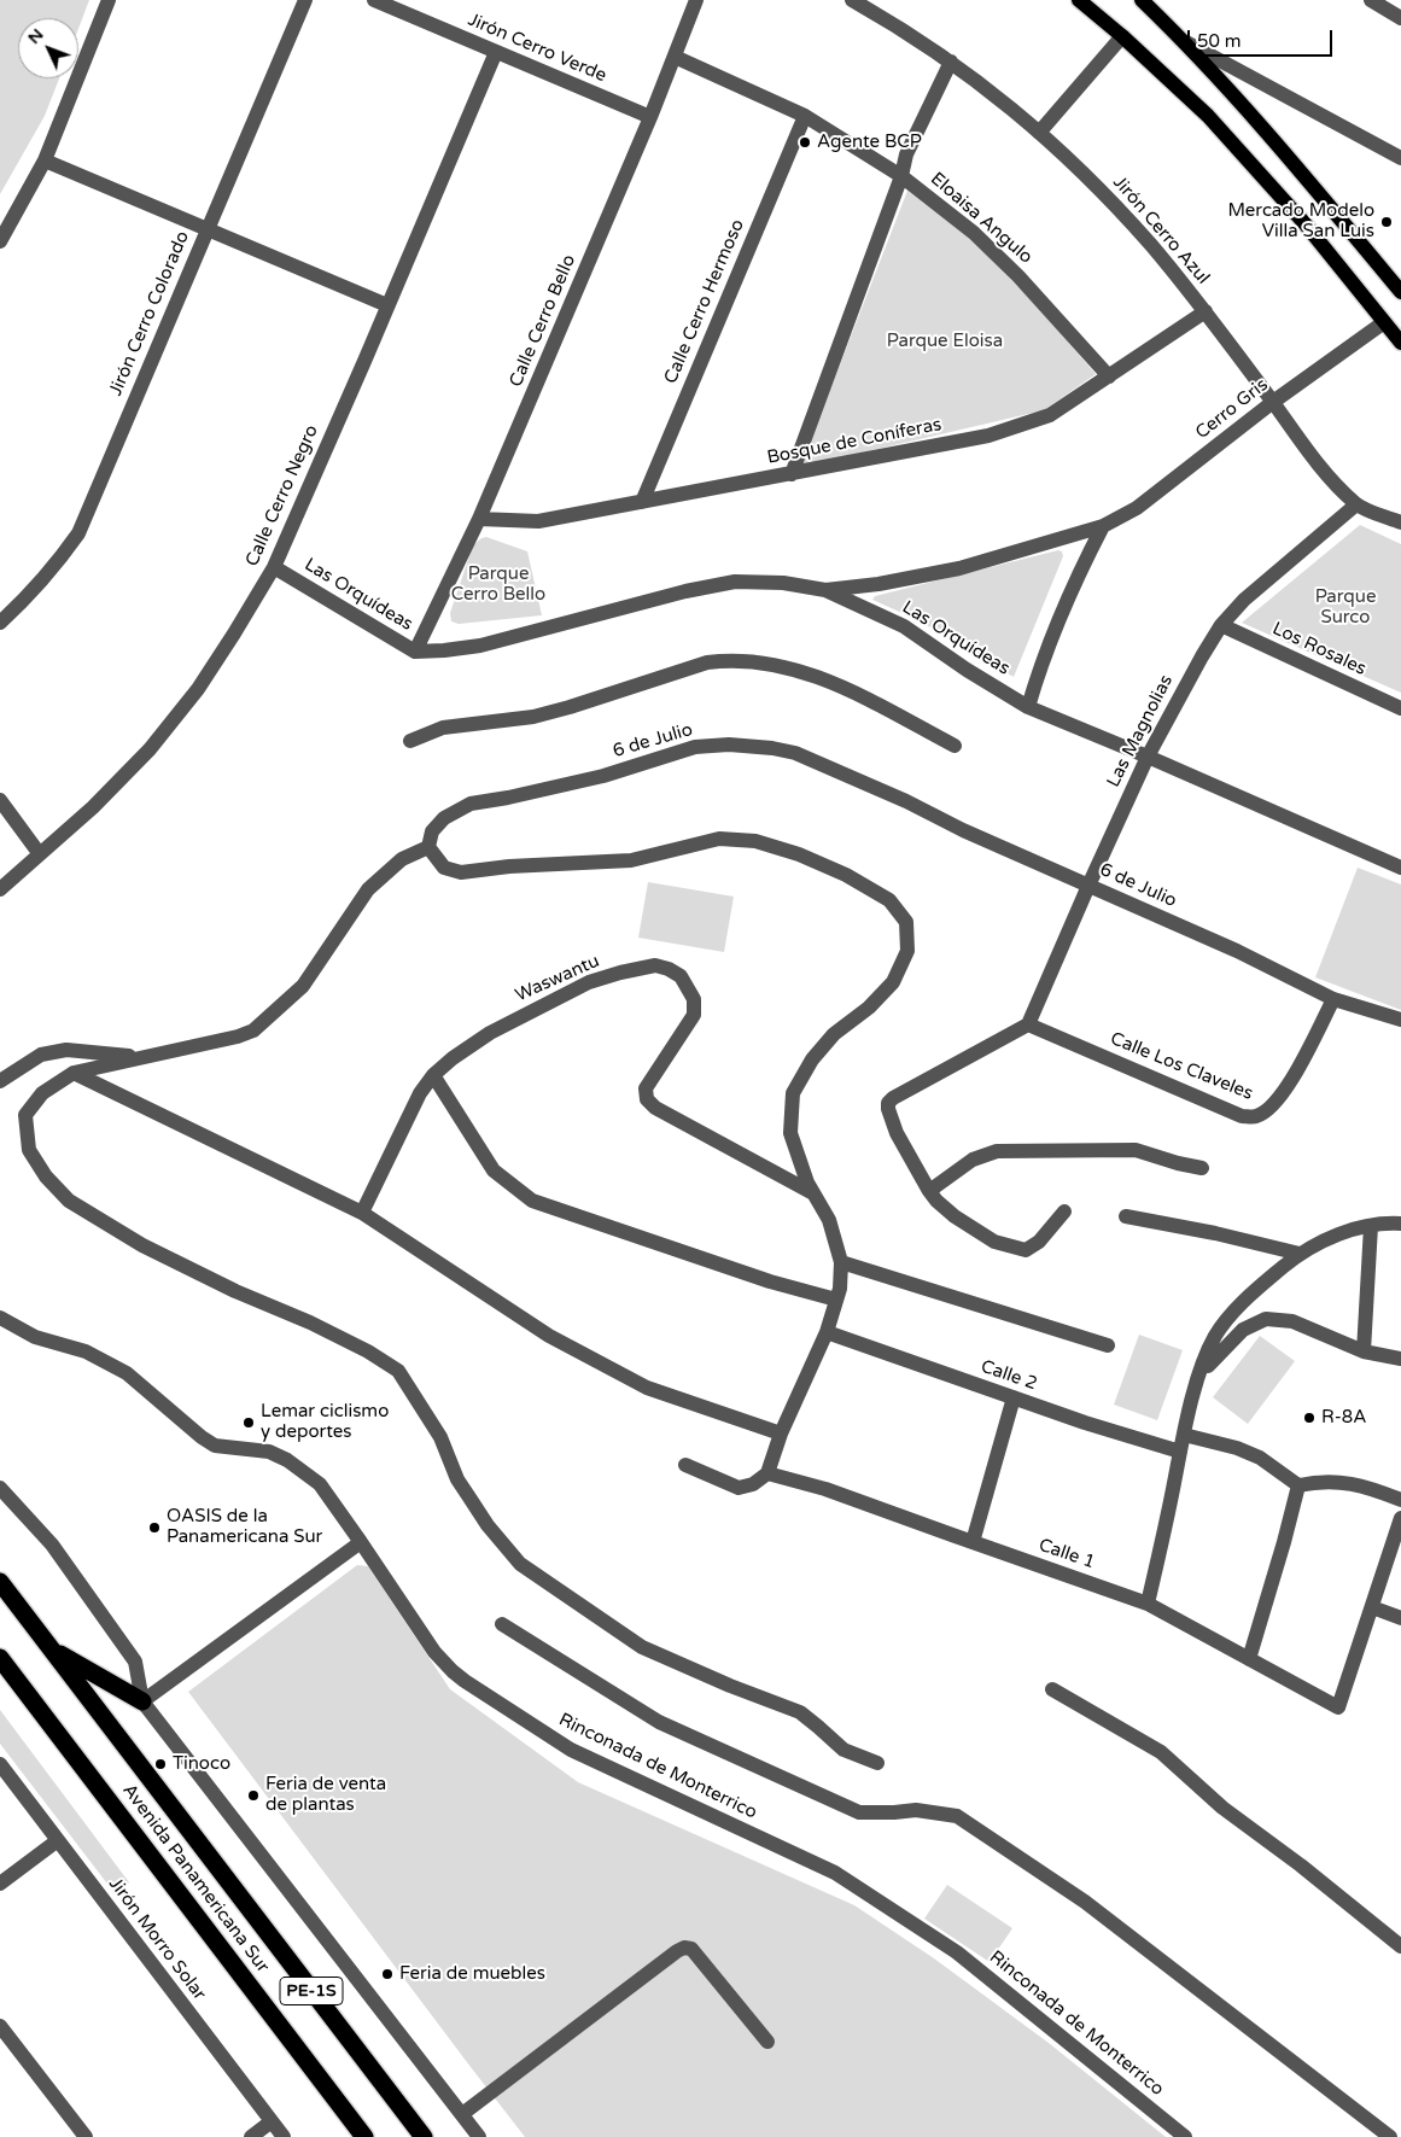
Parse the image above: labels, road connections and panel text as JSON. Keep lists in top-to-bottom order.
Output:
{
  "streets": {
    "highway": ["Avenida Panamericana Sur", "PE-1S"],
    "street": [
      "Jirón Cerro Verde",
      "Eloaisa Angulo",
      "Jirón Cerro Azul",
      "Calle Cerro Hermoso",
      "Jirón Cerro Colorado",
      "Calle Cerro Bello",
      "Cerro Gris",
      "Bosque de Coníferas",
      "Calle Cerro Negro",
      "Las Orquídeas",
      "Los Rosales",
      "Las Magnolias",
      "6 de Julio",
      "Waswantu",
      "Calle Los Claveles",
      "Calle 2",
      "Calle 1",
      "Rinconada de Monterrico",
      "Jirón Morro Solar"
    ]
  },
  "crossings": [
    ["Jirón Cerro Verde", "Calle Cerro Bello"],
    ["Jirón Cerro Verde", "Calle Cerro Negro"],
    ["Eloaisa Angulo", "Calle Cerro Hermoso"],
    ["Eloaisa Angulo", "Calle Cerro Bello"],
    ["Eloaisa Angulo", "Bosque de Coníferas"],
    ["Jirón Cerro Azul", "Cerro Gris"],
    ["Jirón Cerro Azul", "Bosque de Coníferas"],
    ["Jirón Cerro Azul", "Las Magnolias"],
    ["Calle Cerro Hermoso", "Bosque de Coníferas"],
    ["Calle Cerro Bello", "Bosque de Coníferas"],
    ["Calle Cerro Bello", "Las Orquídeas"],
    ["Cerro Gris", "Las Orquídeas"],
    ["Calle Cerro Negro", "Las Orquídeas"],
    ["Las Orquídeas", "Las Magnolias"],
    ["Los Rosales", "Las Magnolias"],
    ["Las Magnolias", "6 de Julio"],
    ["Las Magnolias", "Calle Los Claveles"],
    ["6 de Julio", "Calle Los Claveles"],
    ["Avenida Panamericana Sur", "PE-1S"]
  ],
  "parks": ["Parque Eloisa", "Parque Cerro Bello", "Parque Surco"],
  "places": [
    "Agente BCP",
    "Mercado Modelo Villa San Luis",
    "R-8A",
    "Lemar ciclismo y deportes",
    "OASIS de la Panamericana Sur",
    "Tinoco",
    "Feria de venta de plantas",
    "Feria de muebles"
  ],
  "scale_bar": "50 m",
  "north": "top left"
}
